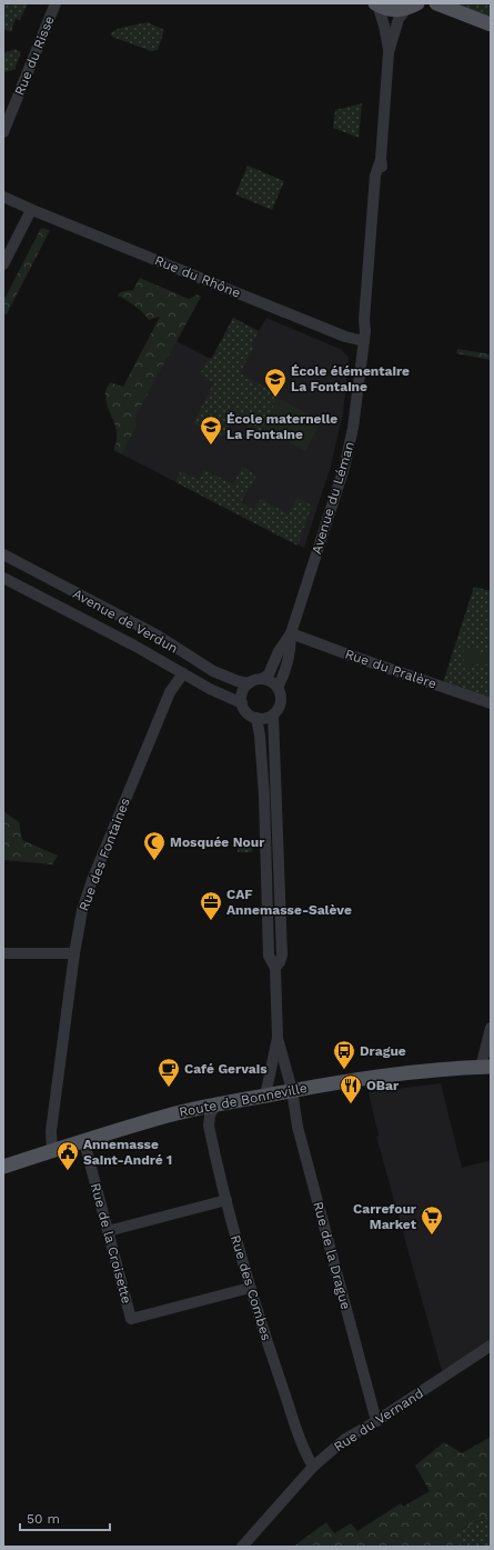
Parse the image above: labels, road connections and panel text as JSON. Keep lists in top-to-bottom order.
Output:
{
  "streets": {
    "main road": ["Route de Bonneville"],
    "street": [
      "Rue du Risse",
      "Rue du Rhône",
      "Avenue du Léman",
      "Avenue de Verdun",
      "Rue du Pralère",
      "Rue des Fontaines",
      "Rue de la Croisette",
      "Rue de la Drague",
      "Rue des Combes",
      "Rue du Vernand"
    ]
  },
  "crossings": [
    ["Rue du Rhône", "Avenue du Léman"],
    ["Avenue du Léman", "Avenue de Verdun"],
    ["Avenue du Léman", "Rue du Pralère"],
    ["Avenue de Verdun", "Rue des Fontaines"],
    ["Rue des Fontaines", "Route de Bonneville"],
    ["Route de Bonneville", "Rue de la Croisette"],
    ["Route de Bonneville", "Rue de la Drague"],
    ["Route de Bonneville", "Rue des Combes"],
    ["Rue de la Croisette", "Rue des Combes"],
    ["Rue de la Drague", "Rue du Vernand"],
    ["Rue des Combes", "Rue du Vernand"]
  ],
  "places": {
    "school or university": ["École élémentaire La Fontaine", "École maternelle La Fontaine"],
    "mosque": ["Mosquée Nour"],
    "office": ["CAF Annemasse-Salève"],
    "bus stop": ["Drague"],
    "cafe": ["Café Gervais"],
    "restaurant": ["OBar"],
    "public building": ["Annemasse Saint-André 1"],
    "supermarket": ["Carrefour Market"]
  },
  "scale_bar": "50 m"
}
